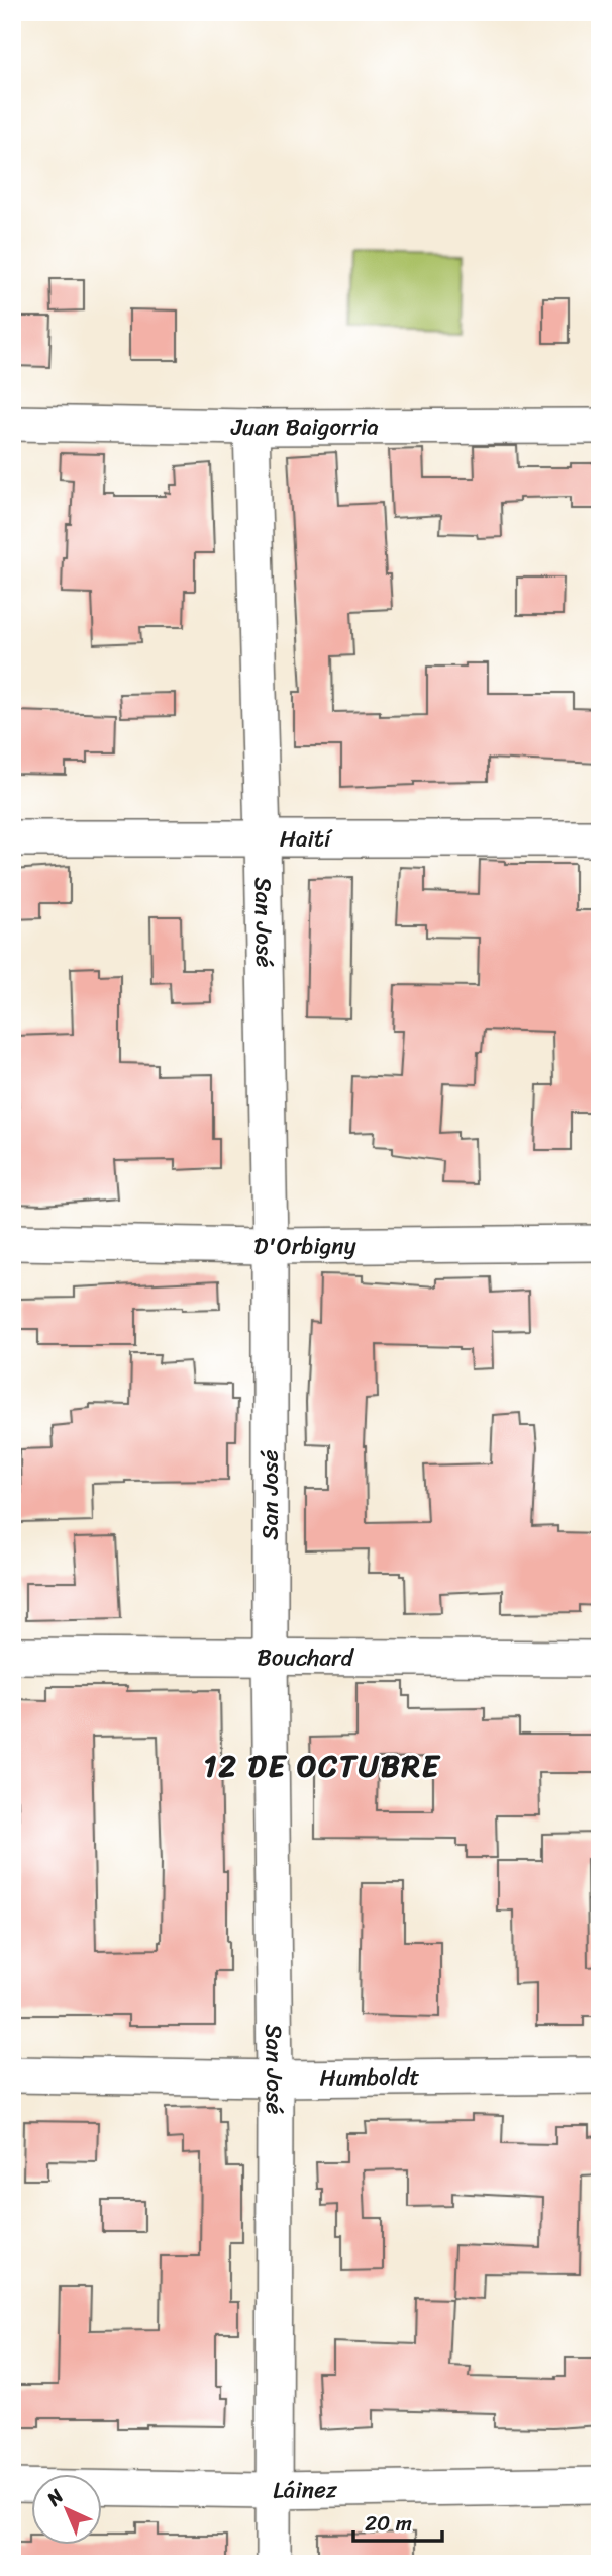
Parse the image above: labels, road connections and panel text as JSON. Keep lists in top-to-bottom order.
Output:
{
  "streets": {
    "street": [
      "Juan Baigorria",
      "Haití",
      "San José",
      "D'Orbigny",
      "Bouchard",
      "Humboldt",
      "Láinez"
    ]
  },
  "crossings": [
    ["Juan Baigorria", "San José"],
    ["Haití", "San José"],
    ["San José", "D'Orbigny"],
    ["San José", "Bouchard"],
    ["San José", "Humboldt"],
    ["San José", "Láinez"]
  ],
  "districts": ["12 DE OCTUBRE"],
  "scale_bar": "20 m",
  "north": "top left"
}
